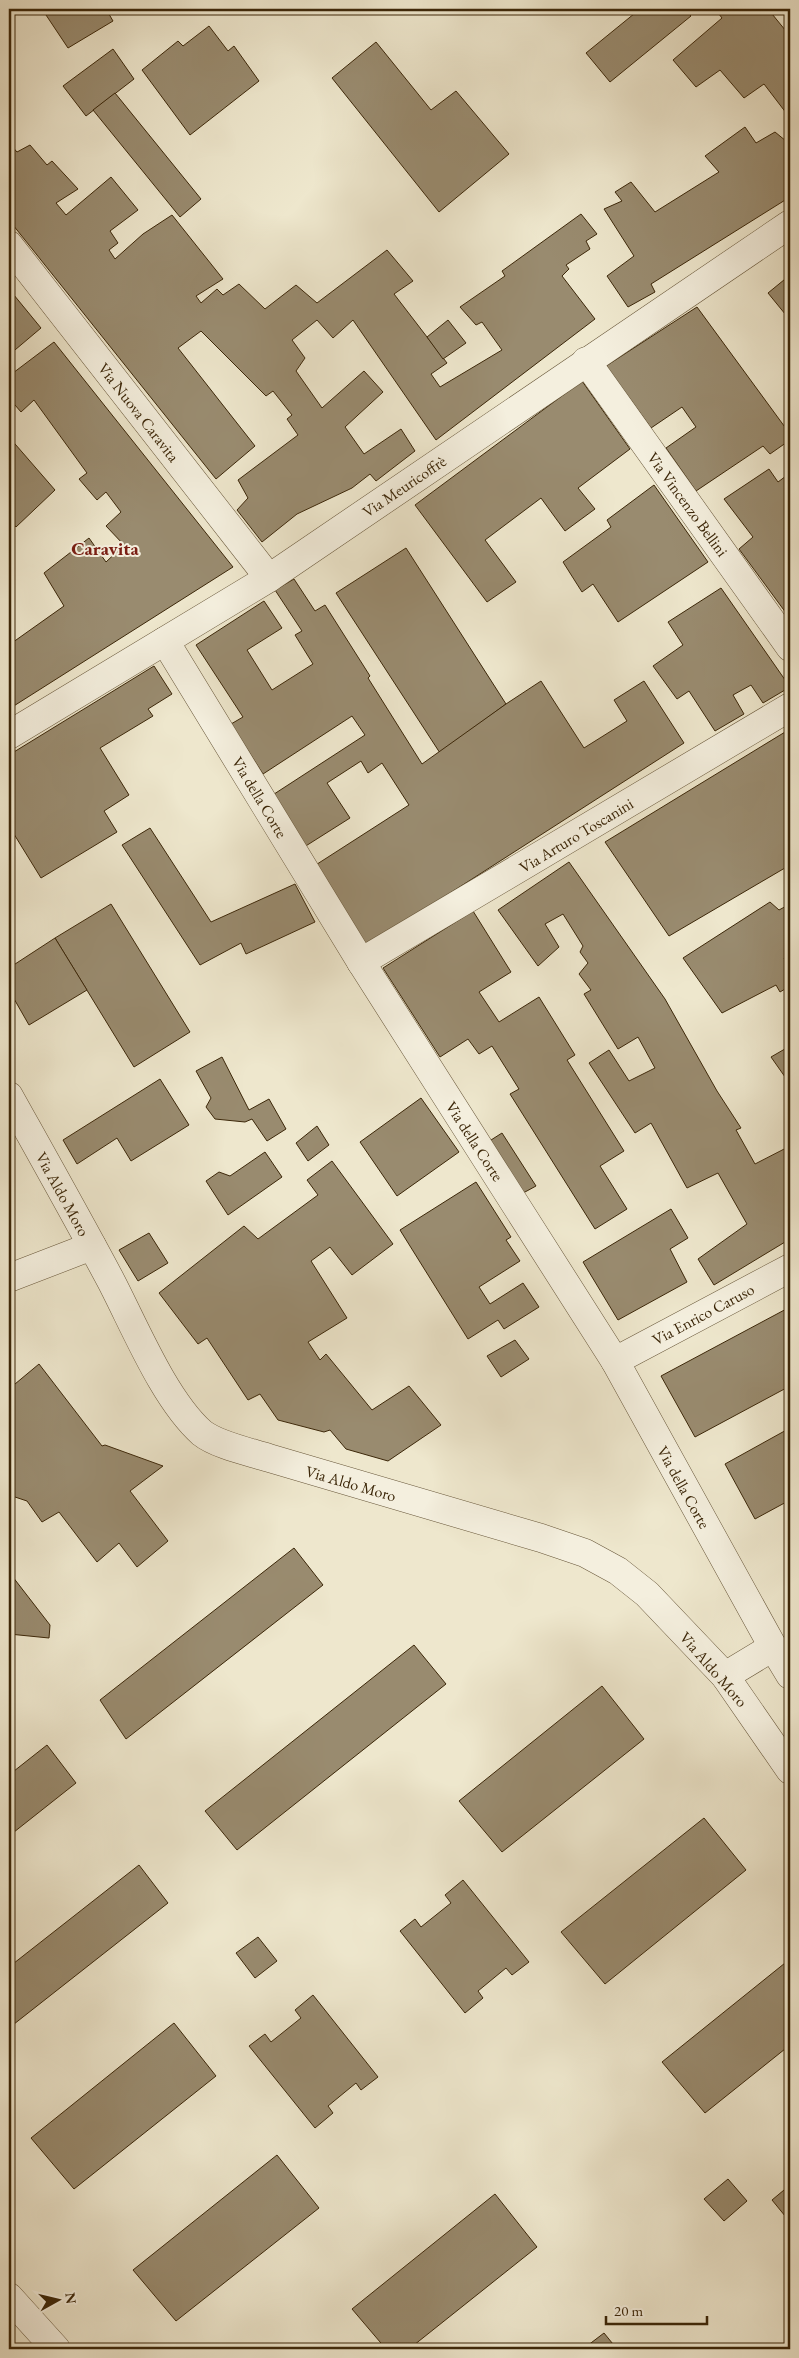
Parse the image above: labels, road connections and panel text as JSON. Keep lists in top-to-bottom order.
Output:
{
  "streets": {
    "street": [
      "Via Nuova Caravita",
      "Via Meuricoffrè",
      "Via Vincenzo Bellini",
      "Via della Corte",
      "Via Arturo Toscanini",
      "Via Aldo Moro",
      "Via Enrico Caruso"
    ]
  },
  "crossings": [
    ["Via Nuova Caravita", "Via Meuricoffrè"],
    ["Via Meuricoffrè", "Via Vincenzo Bellini"],
    ["Via Meuricoffrè", "Via della Corte"],
    ["Via della Corte", "Via Arturo Toscanini"],
    ["Via della Corte", "Via Enrico Caruso"]
  ],
  "districts": ["Caravita"],
  "scale_bar": "20 m",
  "north": "right"
}
